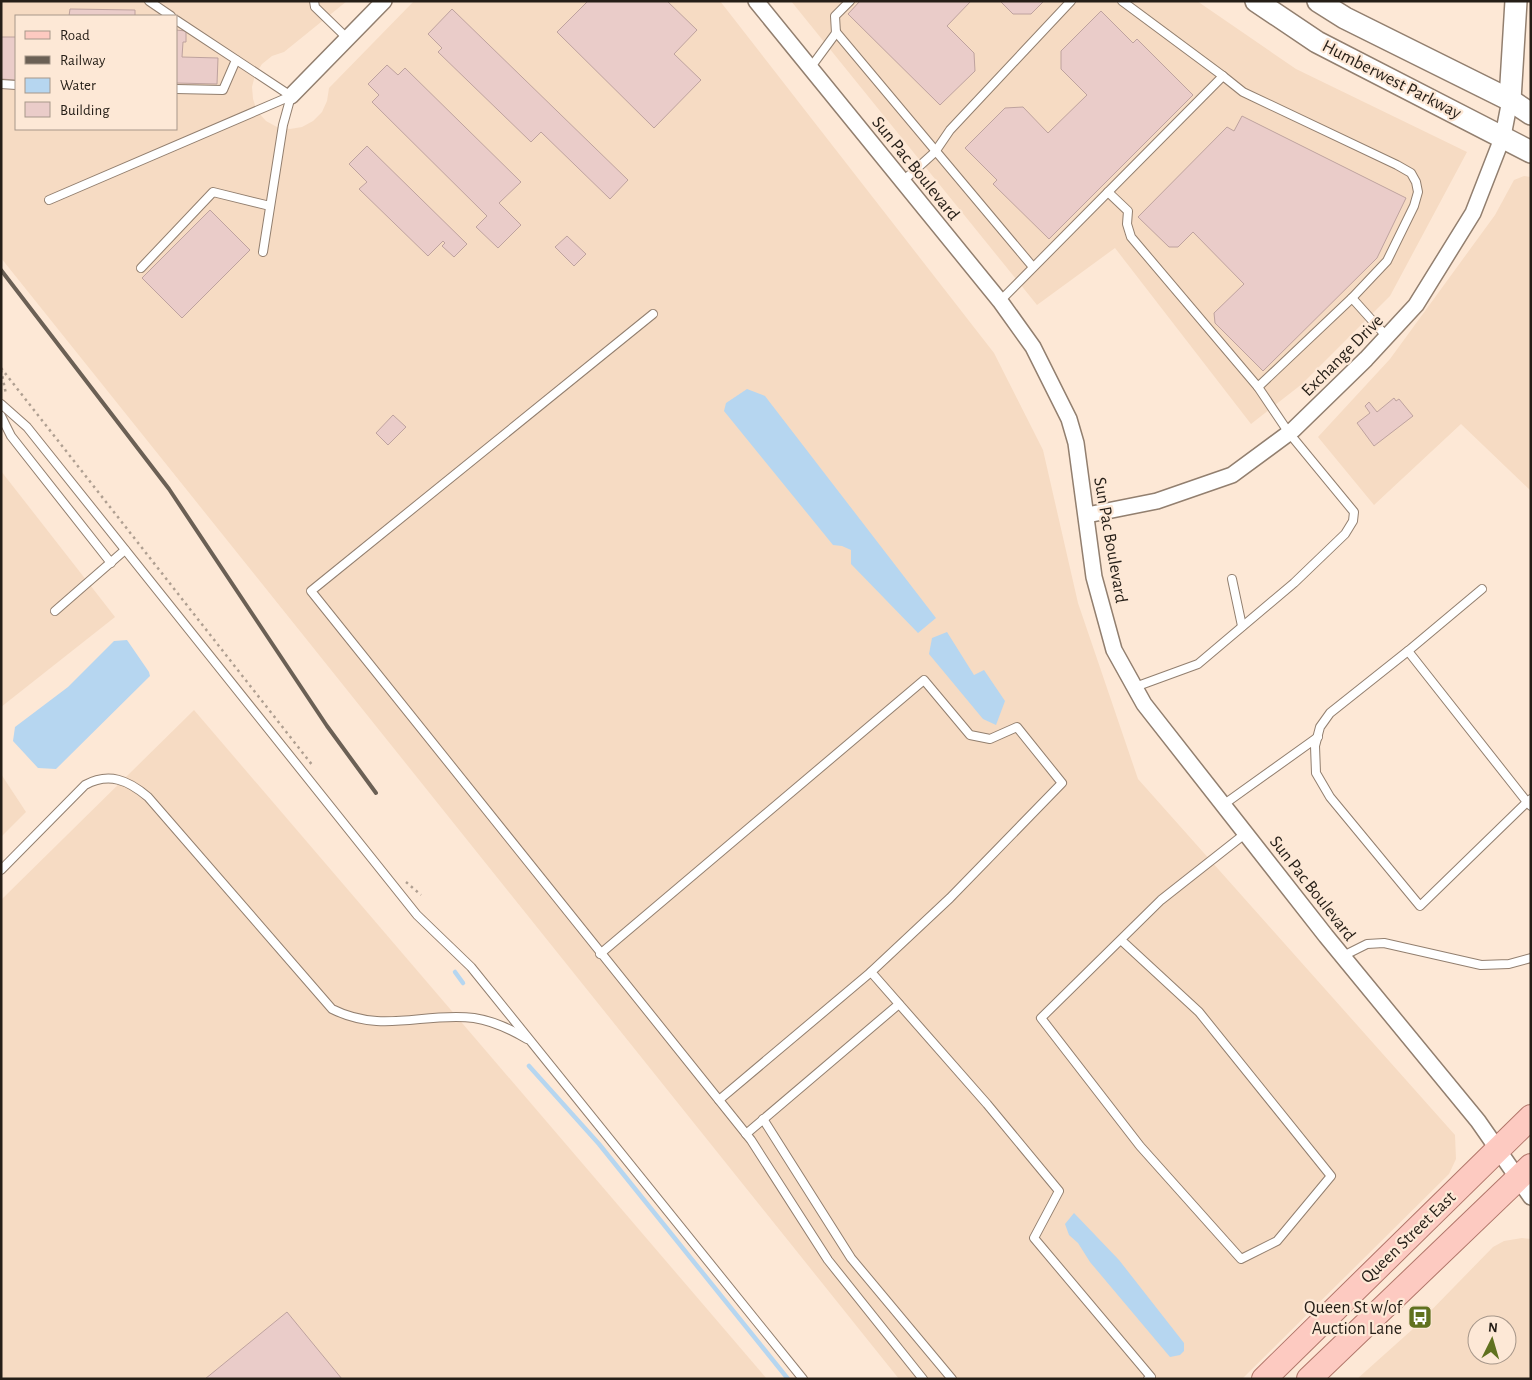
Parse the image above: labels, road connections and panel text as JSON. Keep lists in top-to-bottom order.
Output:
{
  "streets": {
    "main road": ["Humberwest Parkway", "Queen Street East"],
    "street": ["Sun Pac Boulevard", "Exchange Drive"]
  },
  "crossings": [
    ["Humberwest Parkway", "Exchange Drive"],
    ["Sun Pac Boulevard", "Exchange Drive"],
    ["Sun Pac Boulevard", "Queen Street East"]
  ],
  "places": {
    "bus stop": ["Queen St w/of Auction Lane"]
  },
  "legend": [
    "Road",
    "Railway",
    "Water",
    "Building"
  ],
  "north": "top"
}
